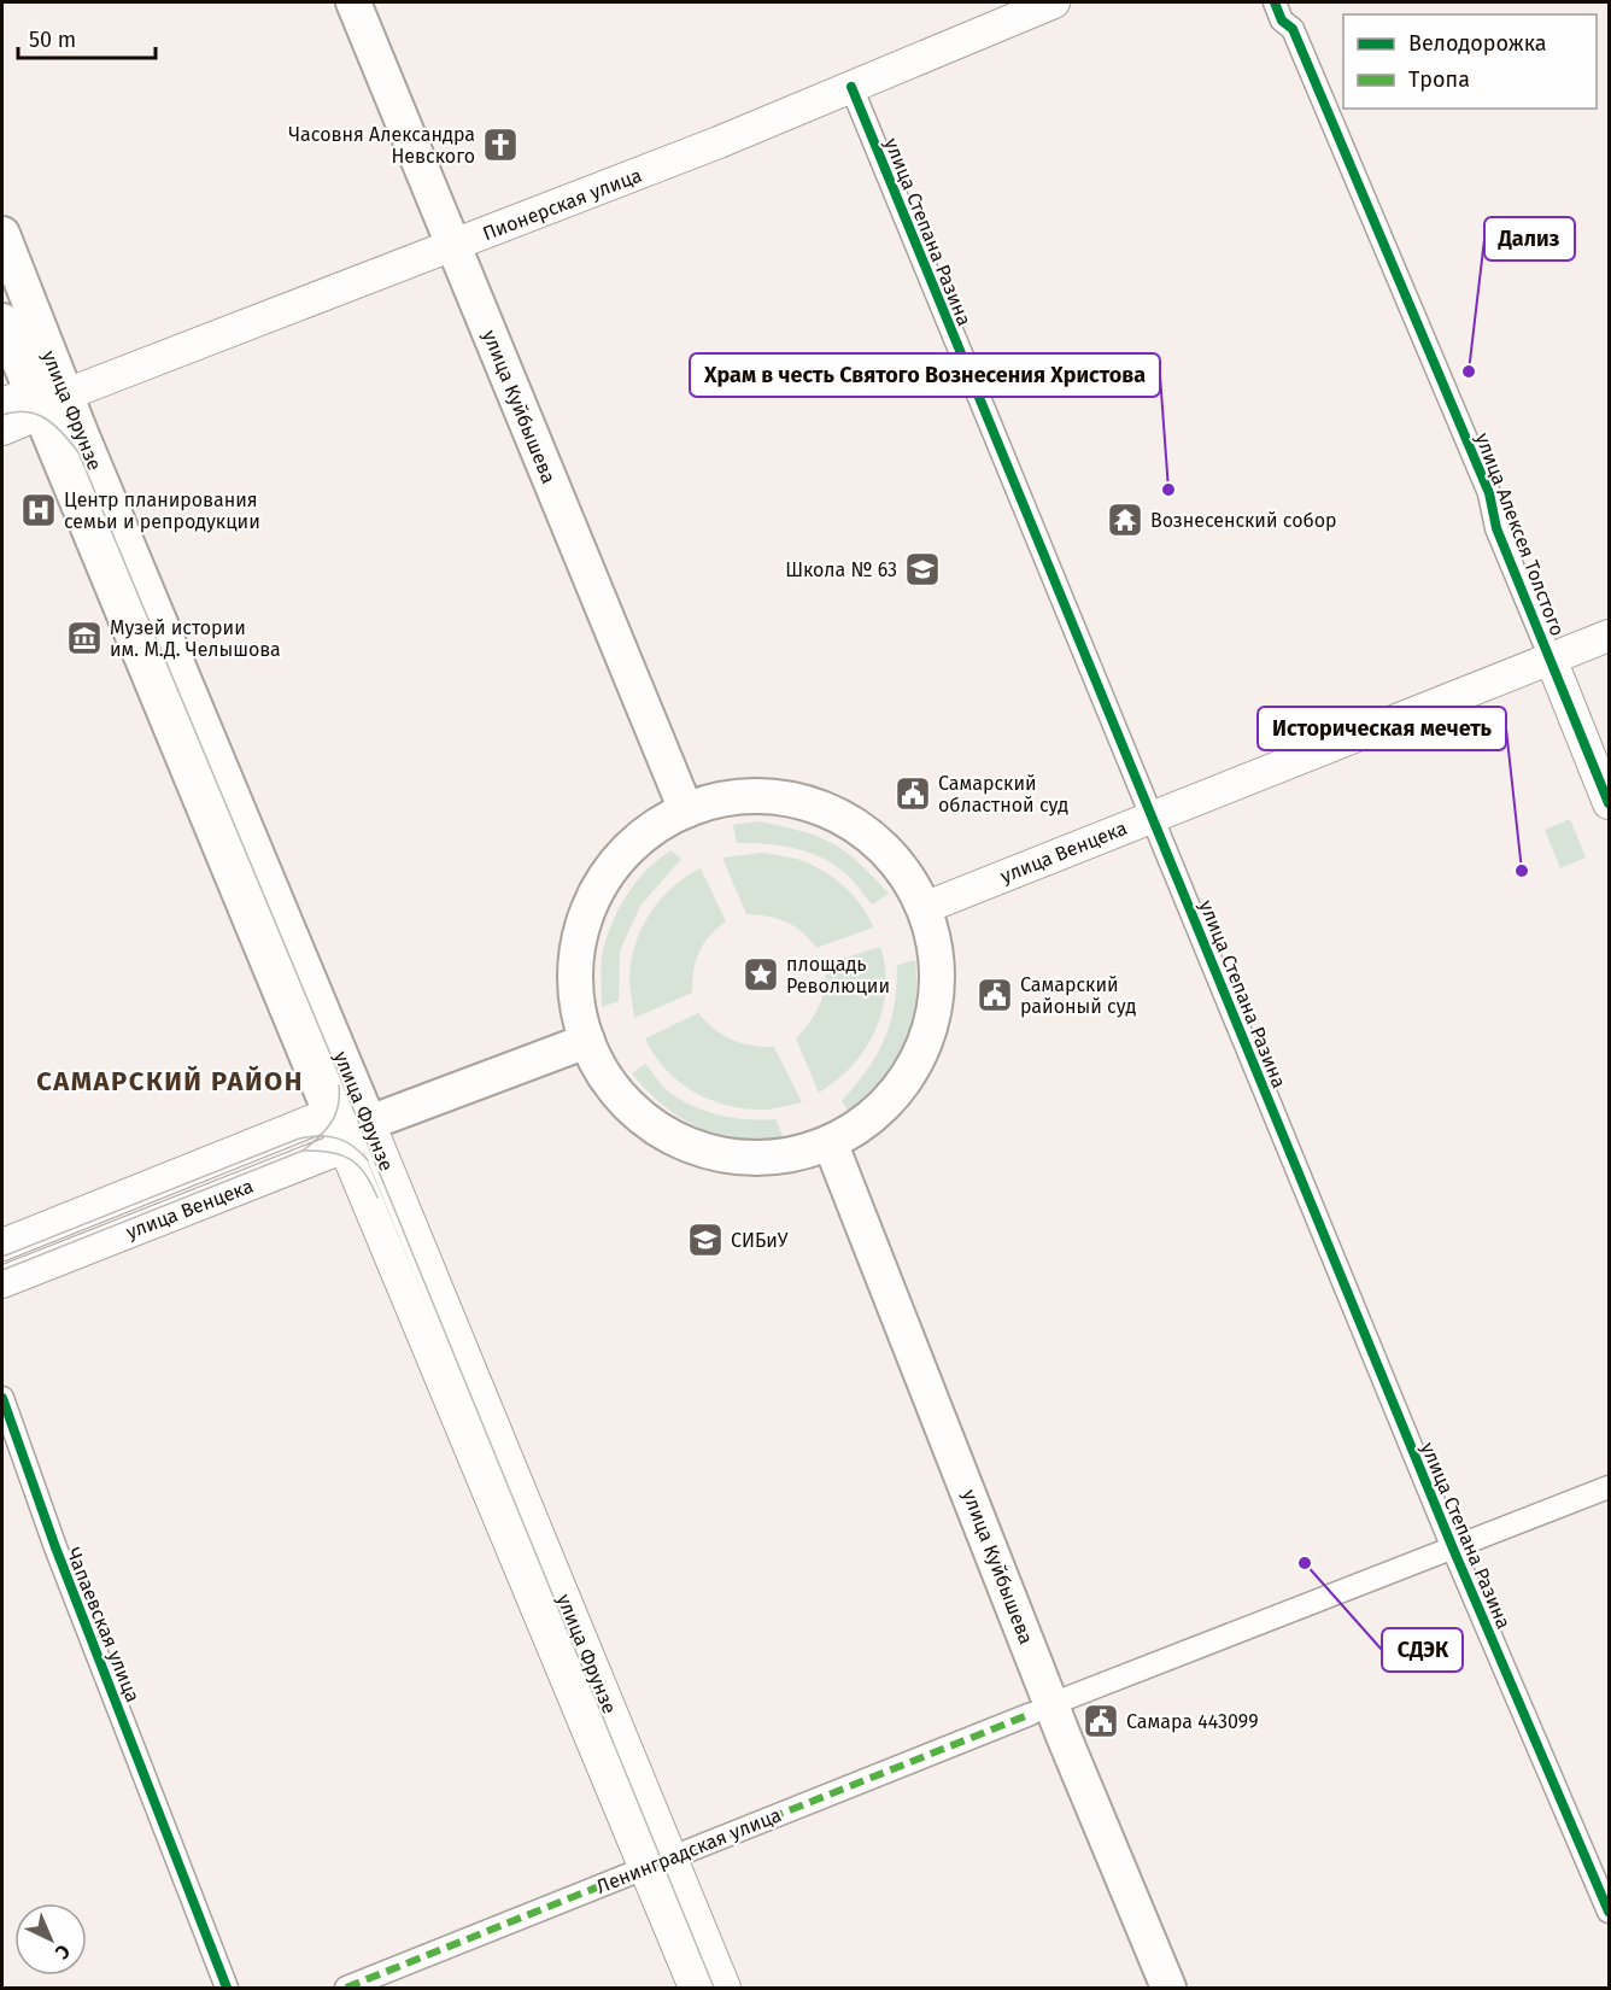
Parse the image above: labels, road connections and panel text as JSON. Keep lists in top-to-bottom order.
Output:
{
  "streets": {
    "main road": [
      "Пионерская улица",
      "улица Куйбышева",
      "улица Фрунзе",
      "улица Алексея Толстого",
      "улица Венцека"
    ],
    "street": ["улица Степана Разина", "Чапаевская улица", "Ленинградская улица"]
  },
  "crossings": [
    ["Пионерская улица", "улица Степана Разина"],
    ["Пионерская улица", "улица Куйбышева"],
    ["Пионерская улица", "улица Фрунзе"],
    ["улица Степана Разина", "улица Венцека"],
    ["улица Степана Разина", "Ленинградская улица"],
    ["улица Куйбышева", "Ленинградская улица"],
    ["улица Фрунзе", "улица Венцека"],
    ["улица Фрунзе", "Ленинградская улица"],
    ["улица Алексея Толстого", "улица Венцека"]
  ],
  "districts": ["САМАРСКИЙ РАЙОН"],
  "places": {
    "church": ["Часовня Александра Невского"],
    "other": [
      "Дализ",
      "Храм в честь Святого Вознесения Христова",
      "Историческая мечеть",
      "СДЭК"
    ],
    "hospital": ["Центр планирования семьи и репродукции"],
    "temple": ["Вознесенский собор"],
    "school or university": ["Школа № 63", "СИБиУ"],
    "museum": ["Музей истории им. М.Д. Челышова"],
    "public building": ["Самарский областной суд", "Самарский районый суд", "Самара 443099"],
    "place": ["площадь Революции"]
  },
  "legend": ["Велодорожка", "Тропа"],
  "scale_bar": "50 m",
  "north": "bottom right"
}
